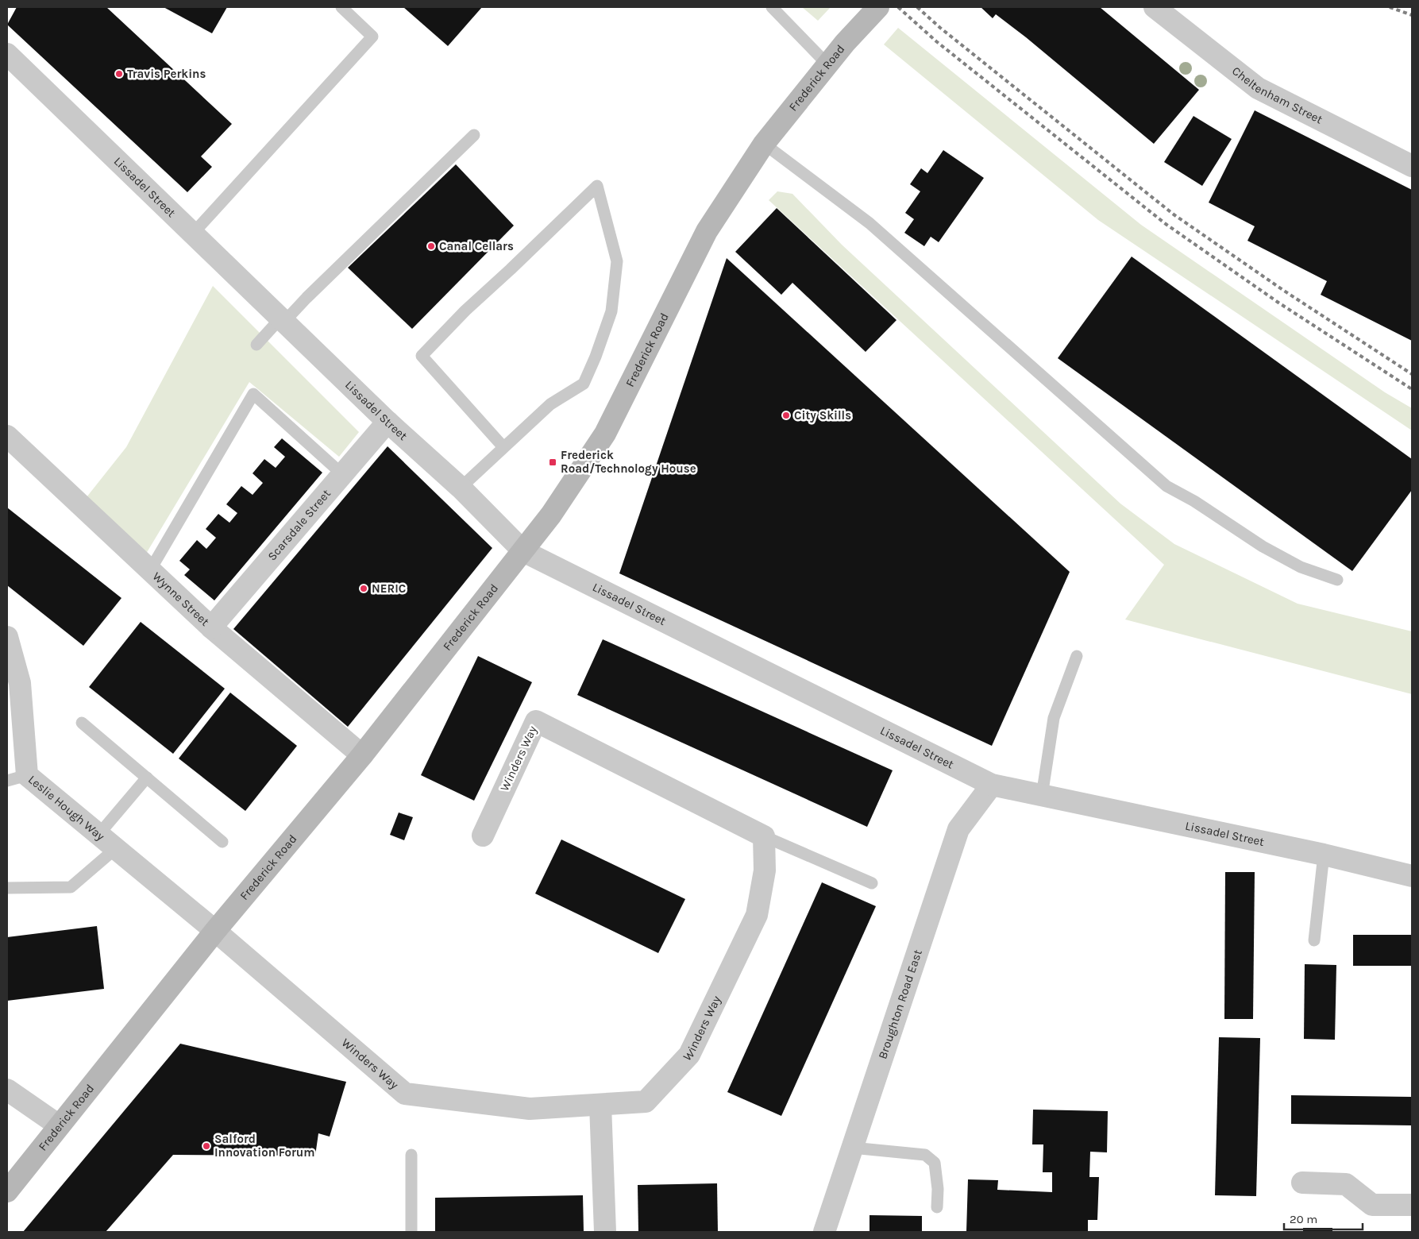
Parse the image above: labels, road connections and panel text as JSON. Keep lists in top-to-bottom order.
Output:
{
  "streets": {
    "main road": ["Frederick Road"],
    "street": [
      "Cheltenham Street",
      "Lissadel Street",
      "Scarsdale Street",
      "Wynne Street",
      "Winders Way",
      "Leslie Hough Way",
      "Broughton Road East"
    ]
  },
  "crossings": [
    ["Frederick Road", "Lissadel Street"],
    ["Frederick Road", "Wynne Street"],
    ["Frederick Road", "Winders Way"],
    ["Frederick Road", "Leslie Hough Way"],
    ["Lissadel Street", "Scarsdale Street"],
    ["Lissadel Street", "Broughton Road East"],
    ["Scarsdale Street", "Wynne Street"],
    ["Winders Way", "Leslie Hough Way"]
  ],
  "places": {
    "other": [
      "Travis Perkins",
      "Canal Cellars",
      "City Skills",
      "NERIC",
      "Salford Innovation Forum"
    ],
    "transit": ["Frederick Road/Technology House"]
  },
  "scale_bar": "20 m"
}
